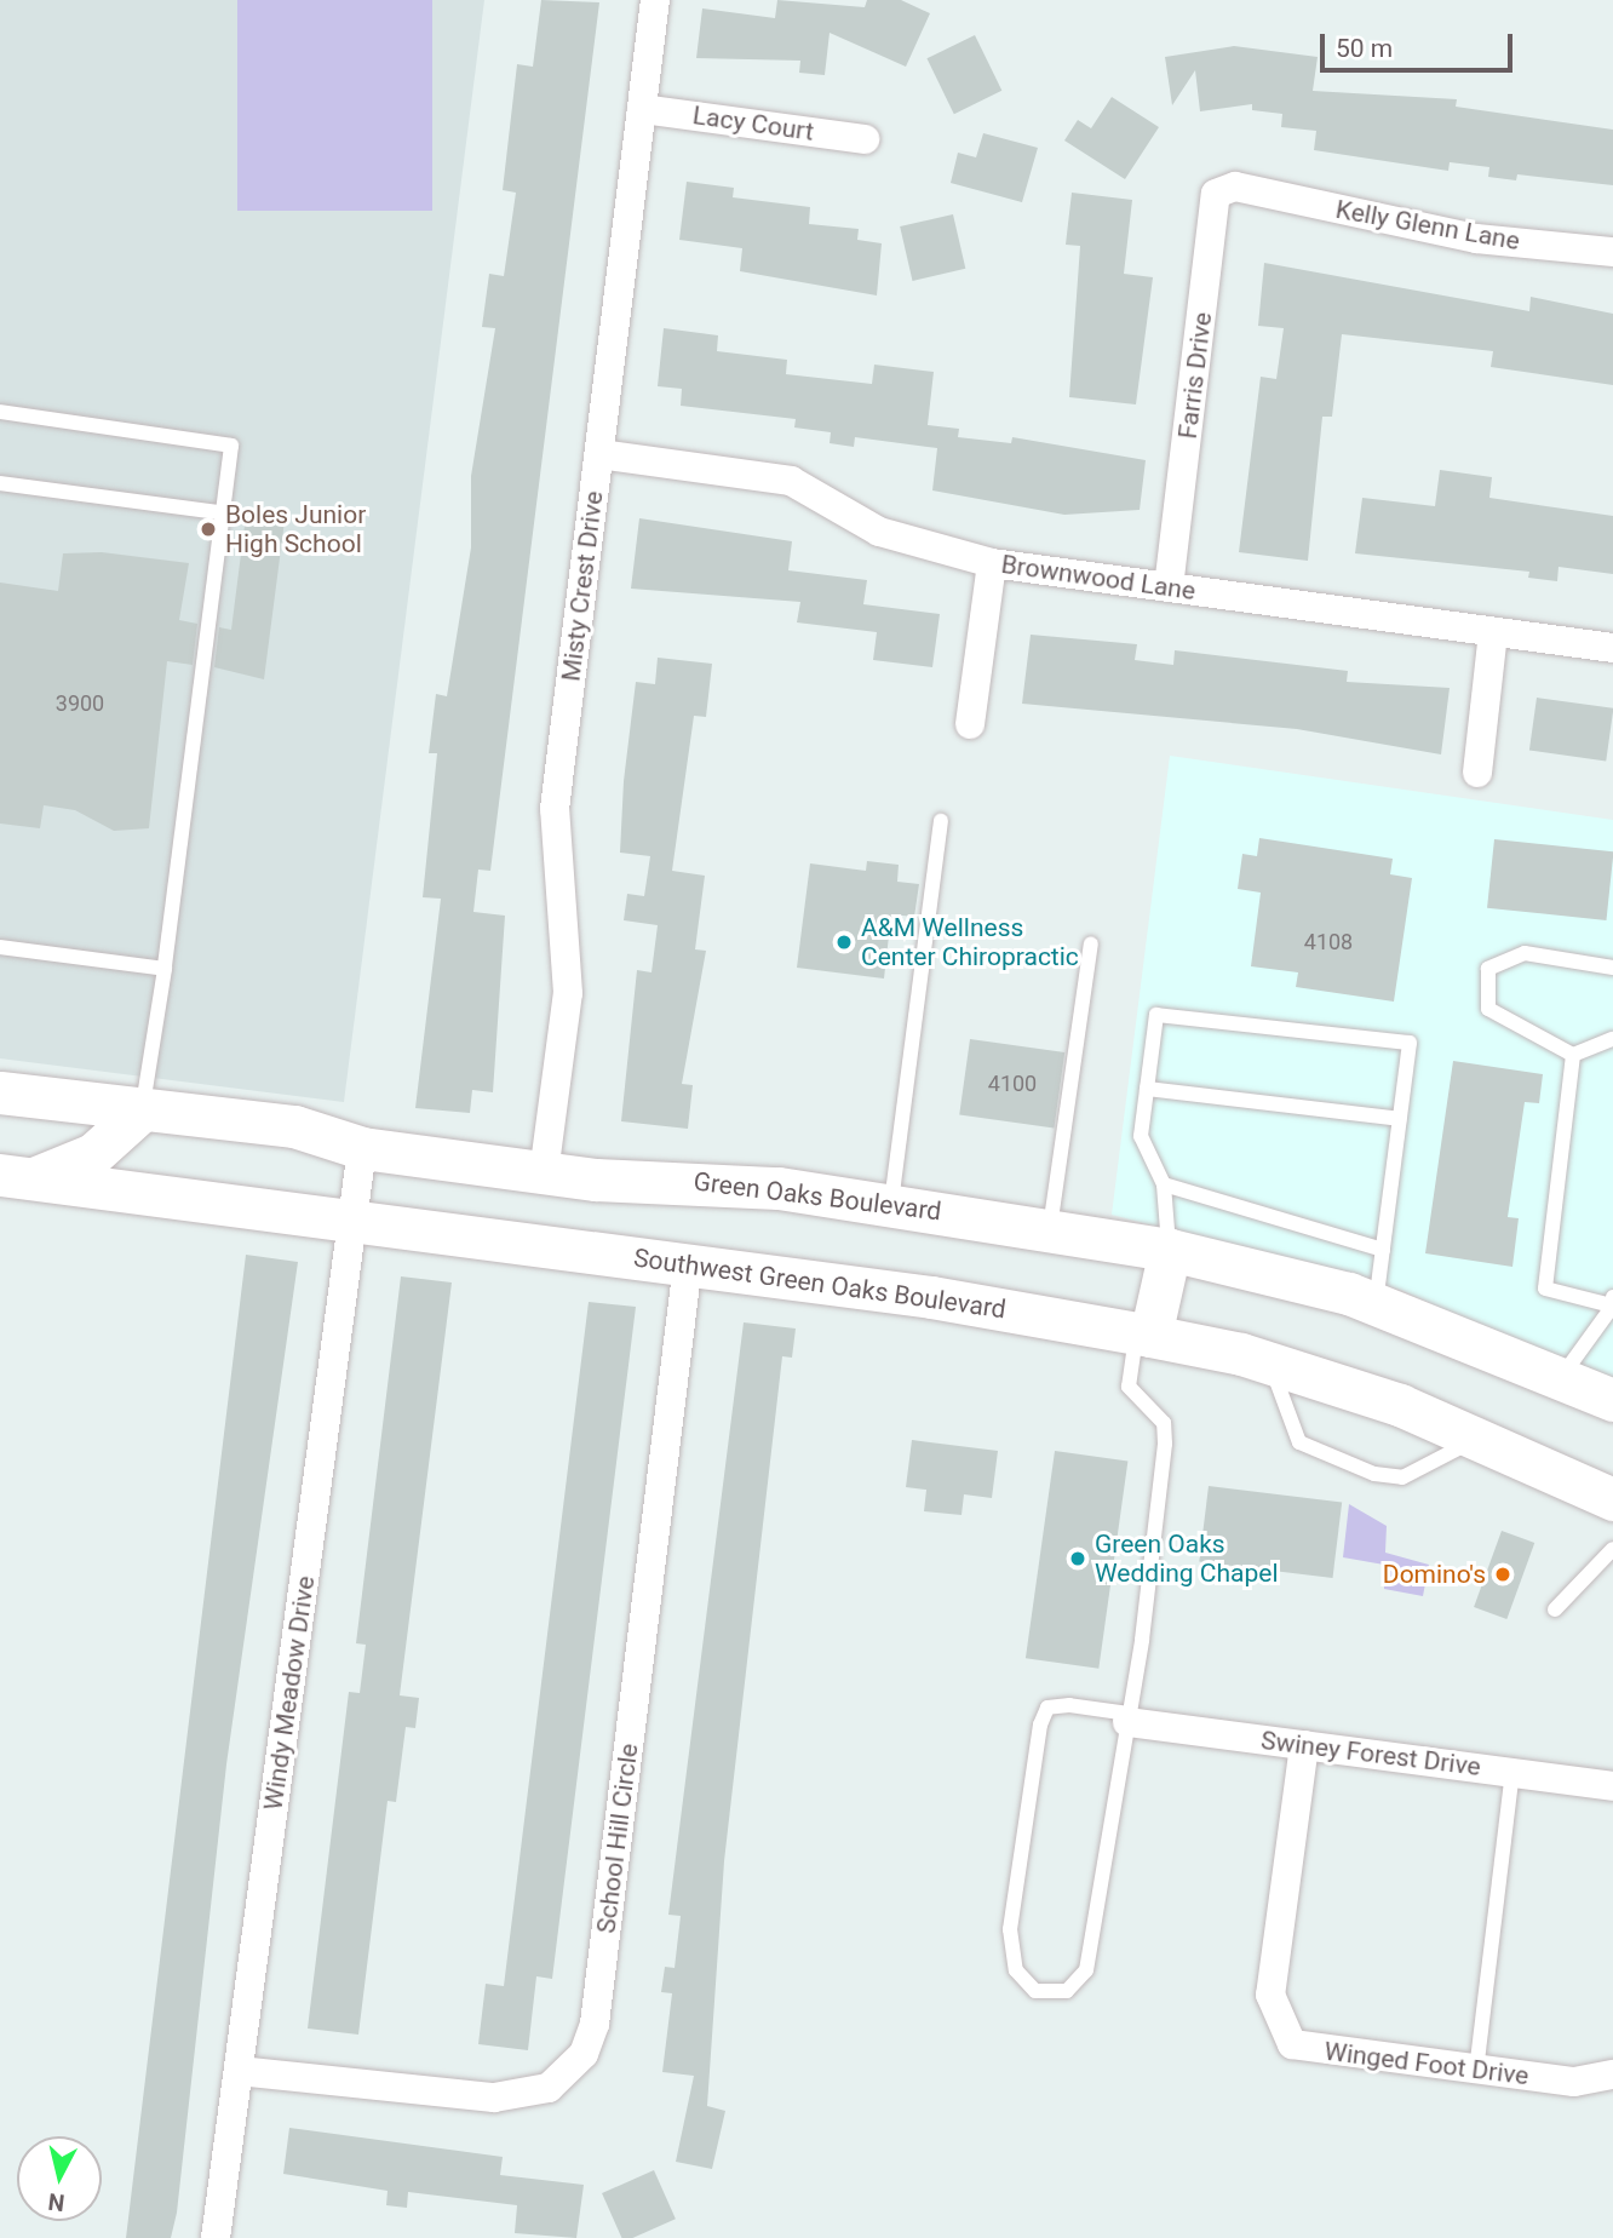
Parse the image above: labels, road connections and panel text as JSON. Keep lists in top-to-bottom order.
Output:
{
  "streets": {
    "main road": ["Green Oaks Boulevard", "Southwest Green Oaks Boulevard"],
    "street": [
      "Lacy Court",
      "Kelly Glenn Lane",
      "Farris Drive",
      "Brownwood Lane",
      "Misty Crest Drive",
      "Windy Meadow Drive",
      "Swiney Forest Drive",
      "School Hill Circle",
      "Winged Foot Drive"
    ]
  },
  "crossings": [
    ["Lacy Court", "Misty Crest Drive"],
    ["Kelly Glenn Lane", "Farris Drive"],
    ["Farris Drive", "Brownwood Lane"],
    ["Brownwood Lane", "Misty Crest Drive"],
    ["Misty Crest Drive", "Green Oaks Boulevard"],
    ["Green Oaks Boulevard", "Windy Meadow Drive"],
    ["Southwest Green Oaks Boulevard", "Windy Meadow Drive"],
    ["Southwest Green Oaks Boulevard", "School Hill Circle"],
    ["Windy Meadow Drive", "School Hill Circle"],
    ["Swiney Forest Drive", "Winged Foot Drive"]
  ],
  "places": [
    "Boles Junior High School",
    "A&M Wellness Center Chiropractic",
    "Green Oaks Wedding Chapel",
    "Domino's"
  ],
  "house_numbers": ["3900", "4108", "4100"],
  "scale_bar": "50 m",
  "north": "bottom"
}
